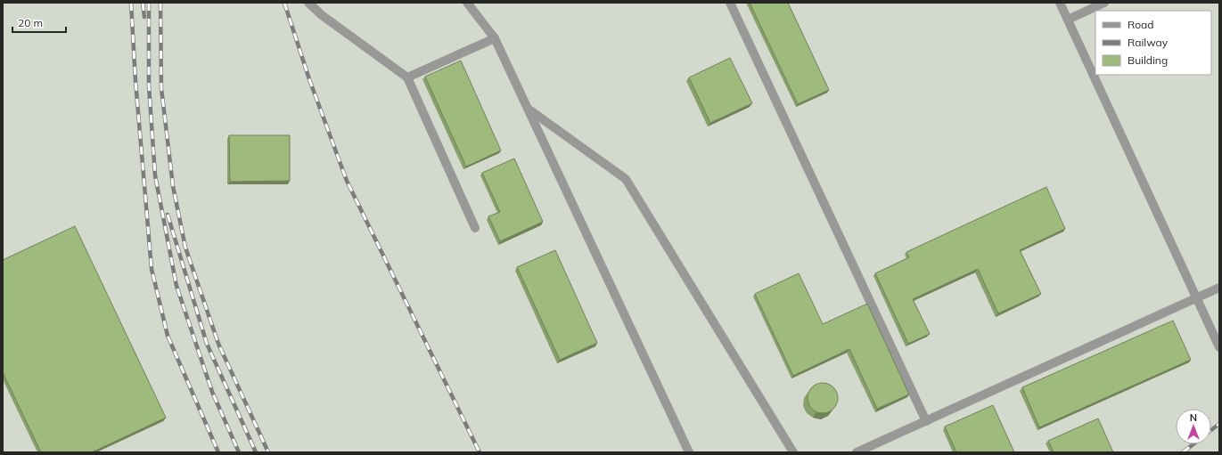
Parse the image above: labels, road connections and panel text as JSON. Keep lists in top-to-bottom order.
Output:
{
  "legend": ["Road", "Railway", "Building"],
  "scale_bar": "20 m",
  "north": "top"
}
